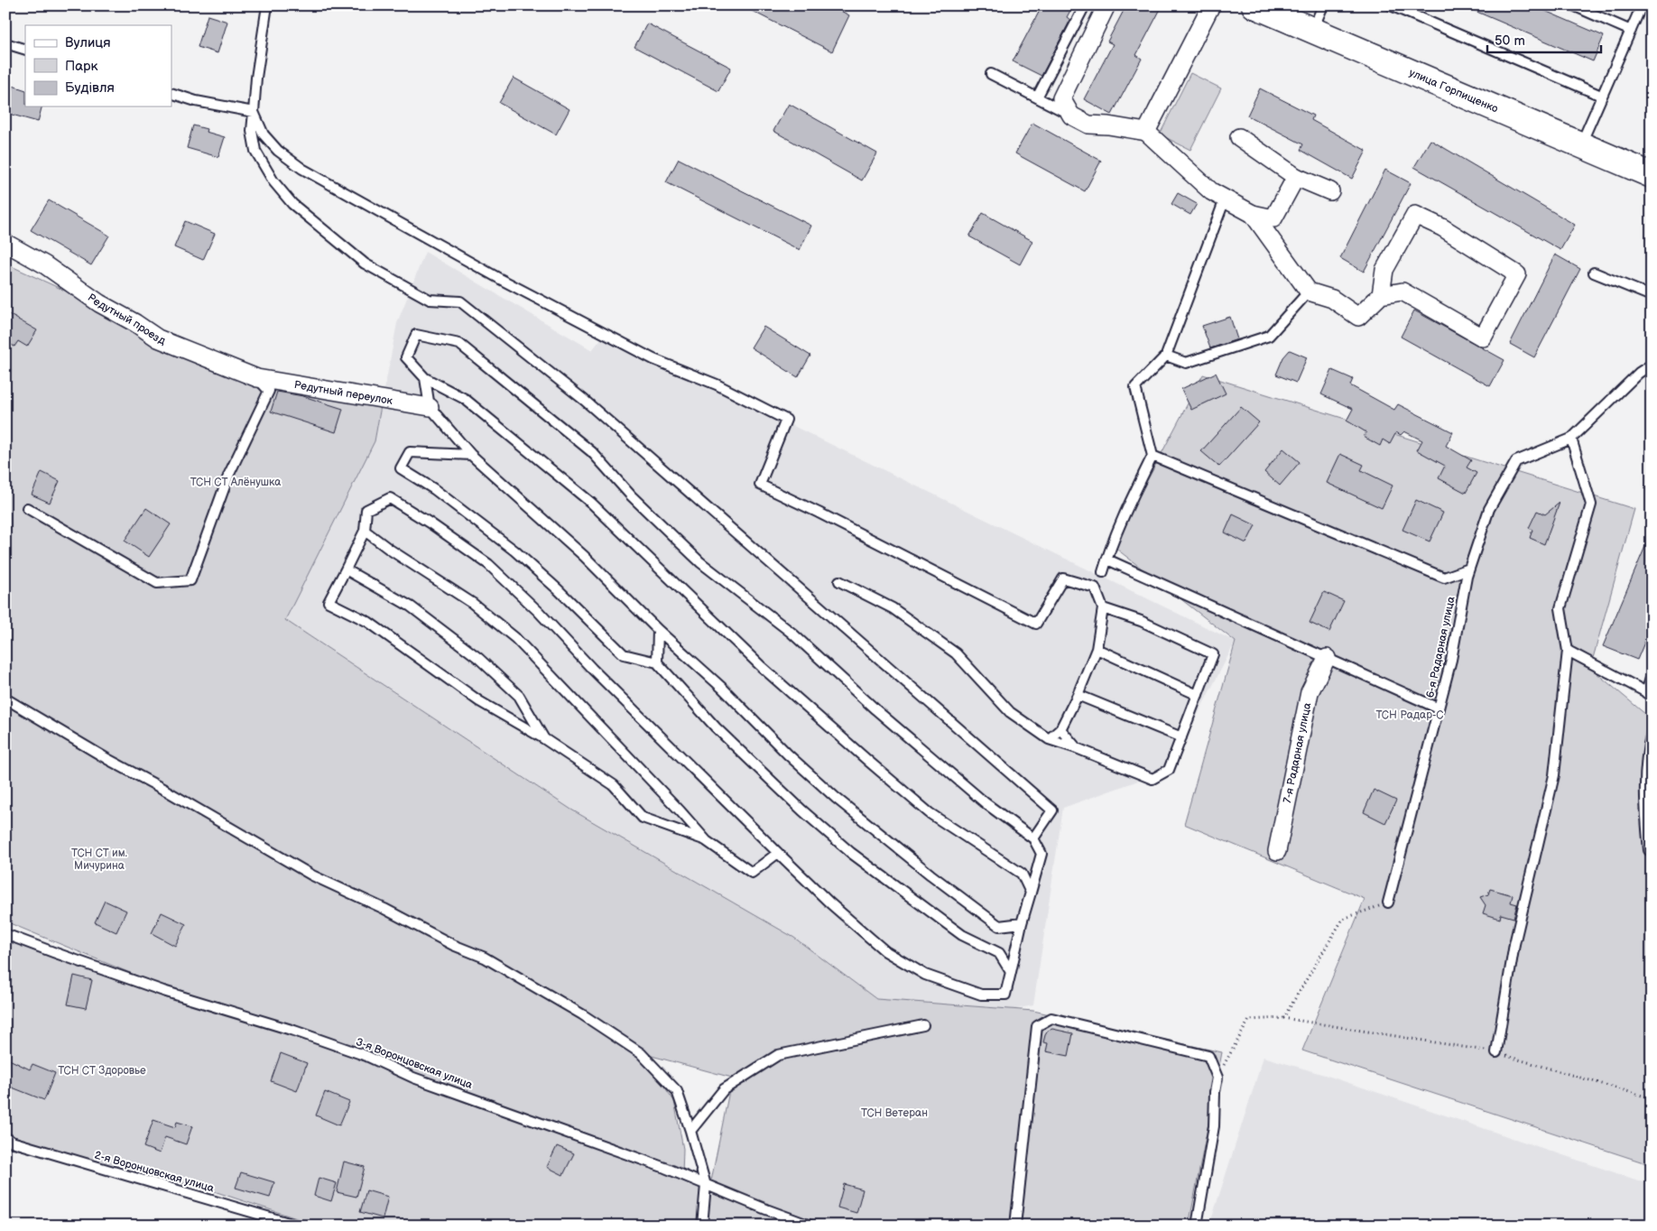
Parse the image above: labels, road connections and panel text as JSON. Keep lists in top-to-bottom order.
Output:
{
  "streets": {
    "main road": ["улица Горпищенко"],
    "street": ["Редутный проезд", "Редутный переулок", "7-я Радарная улица"],
    "lane": ["6-я Радарная улица", "3-я Воронцовская улица", "2-я Воронцовская улица"]
  },
  "crossings": [
    ["Редутный проезд", "Редутный переулок"]
  ],
  "parks": [
    "ТСН СТ Алёнушка",
    "ТСН Радар-С",
    "ТСН СТ им. Мичурина",
    "ТСН СТ Здоровье",
    "ТСН Ветеран"
  ],
  "legend": ["Вулиця", "Парк", "Будівля"],
  "scale_bar": "50 m"
}
